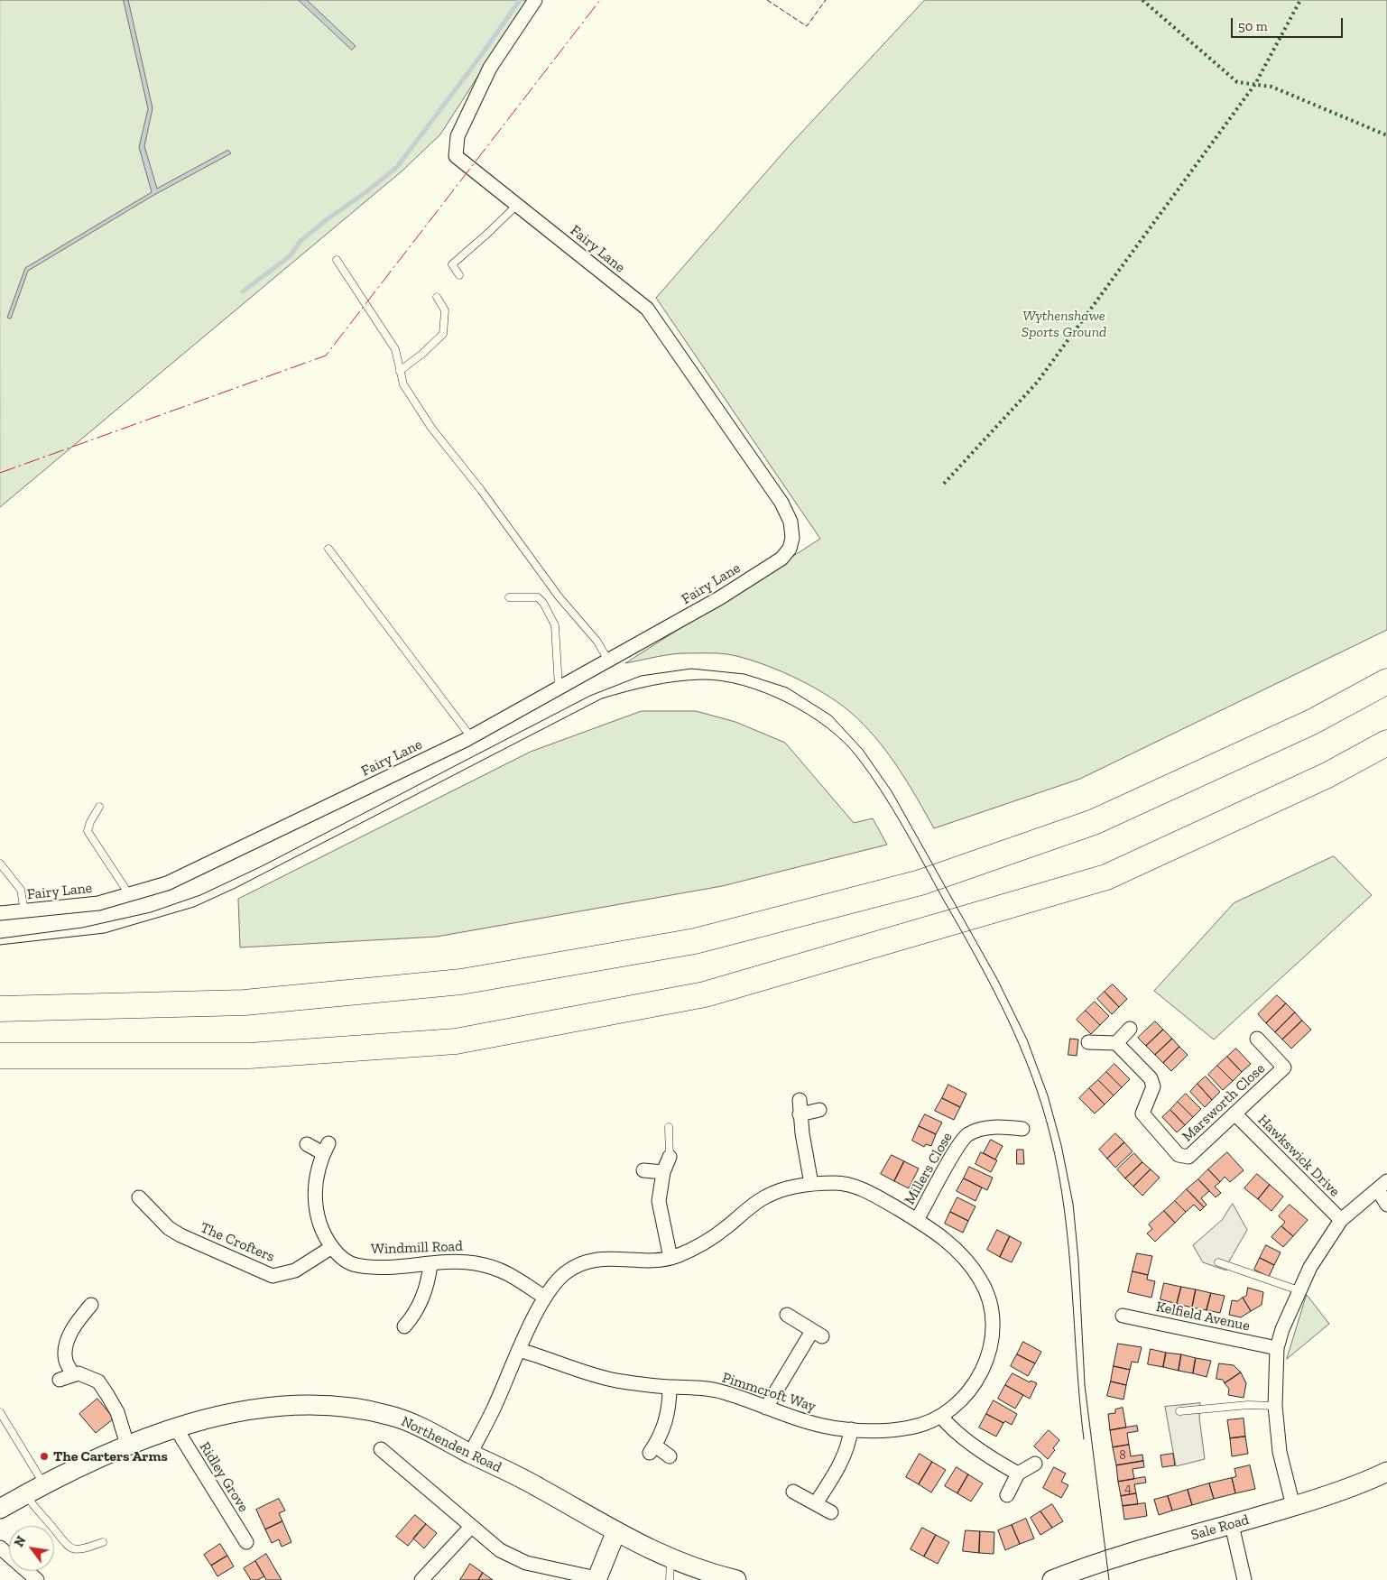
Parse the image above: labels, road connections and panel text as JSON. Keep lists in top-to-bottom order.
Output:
{
  "streets": {
    "main road": ["Northenden Road", "Sale Road"],
    "street": [
      "Fairy Lane",
      "Marsworth Close",
      "Hawkswick Drive",
      "Millers Close",
      "The Crofters",
      "Windmill Road",
      "Kelfield Avenue",
      "Pimmcroft Way",
      "Ridley Grove"
    ]
  },
  "crossings": [
    ["Marsworth Close", "Hawkswick Drive"],
    ["Millers Close", "Pimmcroft Way"],
    ["The Crofters", "Windmill Road"],
    ["Windmill Road", "Pimmcroft Way"],
    ["Pimmcroft Way", "Northenden Road"],
    ["Northenden Road", "Ridley Grove"]
  ],
  "parks": ["Wythenshawe Sports Ground"],
  "places": ["The Carters Arms"],
  "house_numbers": ["8", "4"],
  "scale_bar": "50 m",
  "north": "top left"
}
